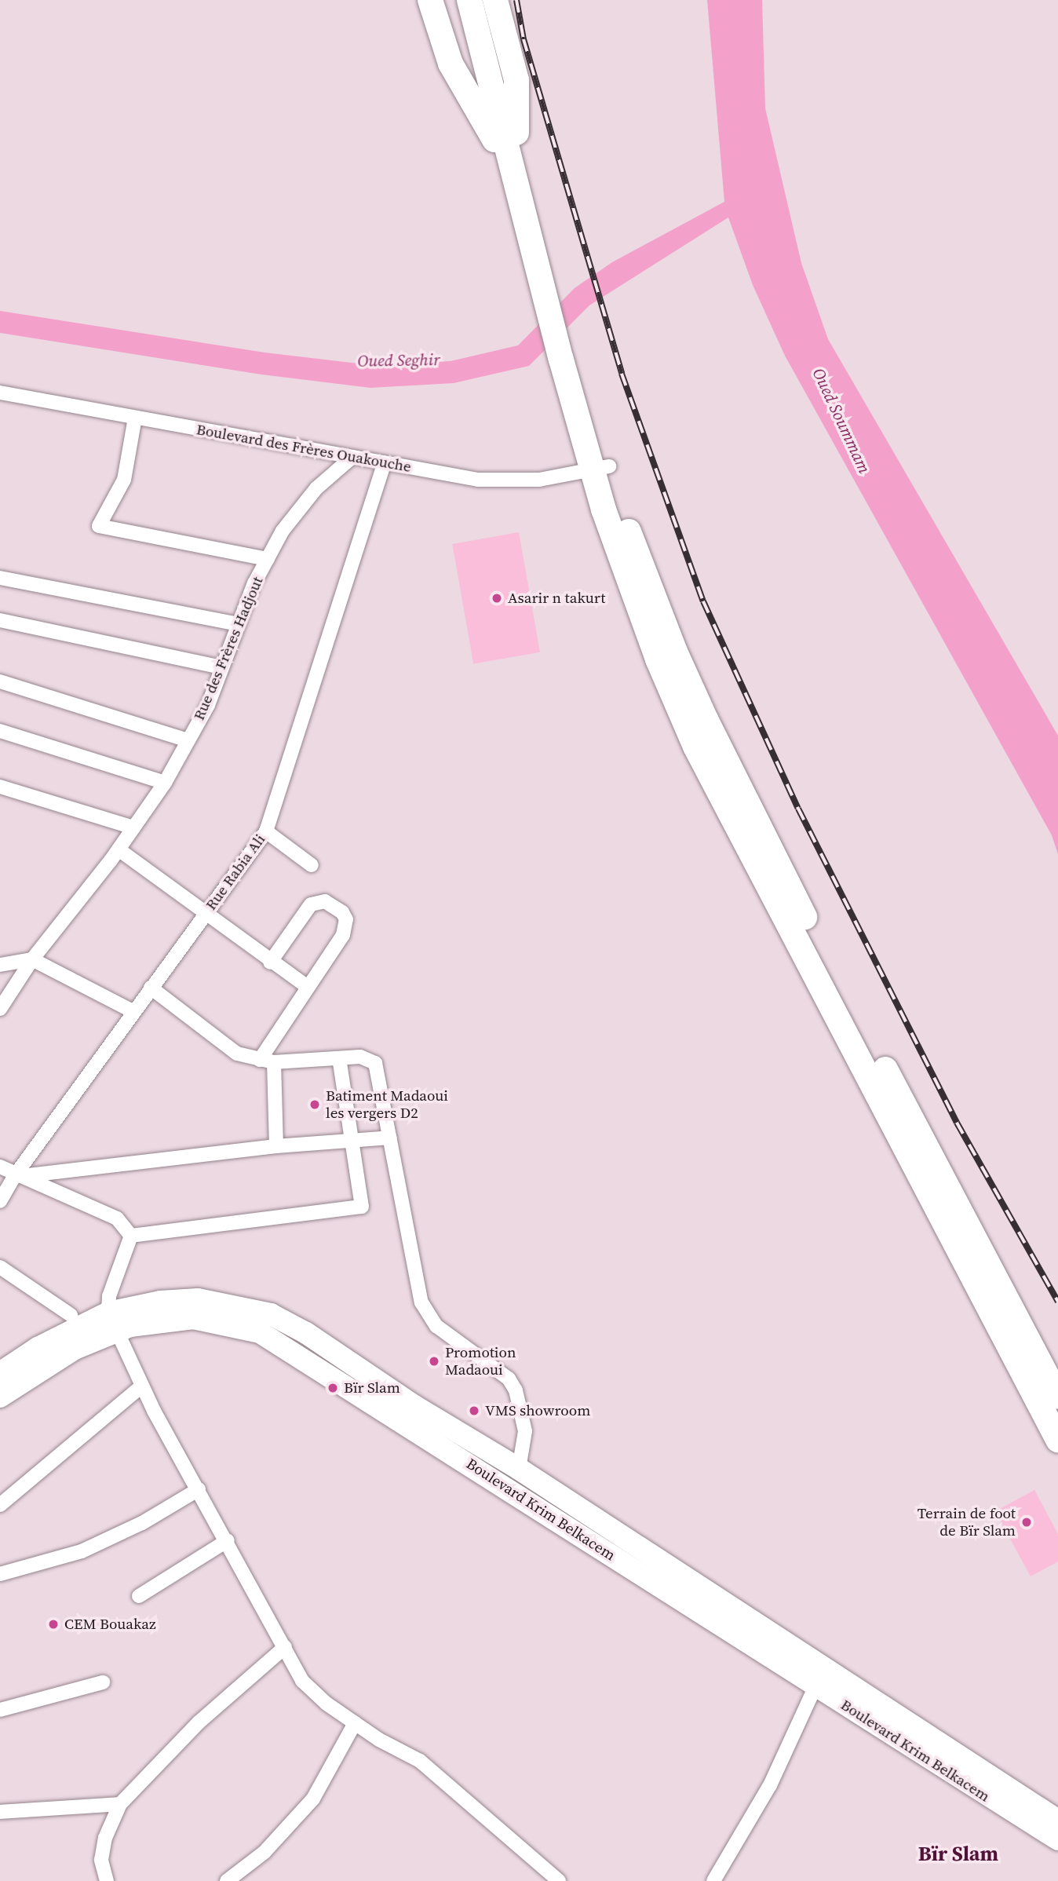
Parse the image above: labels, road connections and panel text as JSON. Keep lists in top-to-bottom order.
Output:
{
  "streets": {
    "main road": ["Boulevard Krim Belkacem"],
    "street": ["Boulevard des Frères Ouakouche", "Rue des Frères Hadjout", "Rue Rabia Ali"]
  },
  "crossings": [
    ["Boulevard des Frères Ouakouche", "Rue des Frères Hadjout"],
    ["Boulevard des Frères Ouakouche", "Rue Rabia Ali"]
  ],
  "districts": ["Bïr Slam"],
  "water": ["Oued Seghir", "Oued Soummam"],
  "places": [
    "Asarir n takurt",
    "Batiment Madaoui les vergers D2",
    "Promotion Madaoui",
    "Bïr Slam",
    "VMS showroom",
    "Terrain de foot de Bïr Slam",
    "CEM Bouakaz"
  ]
}
